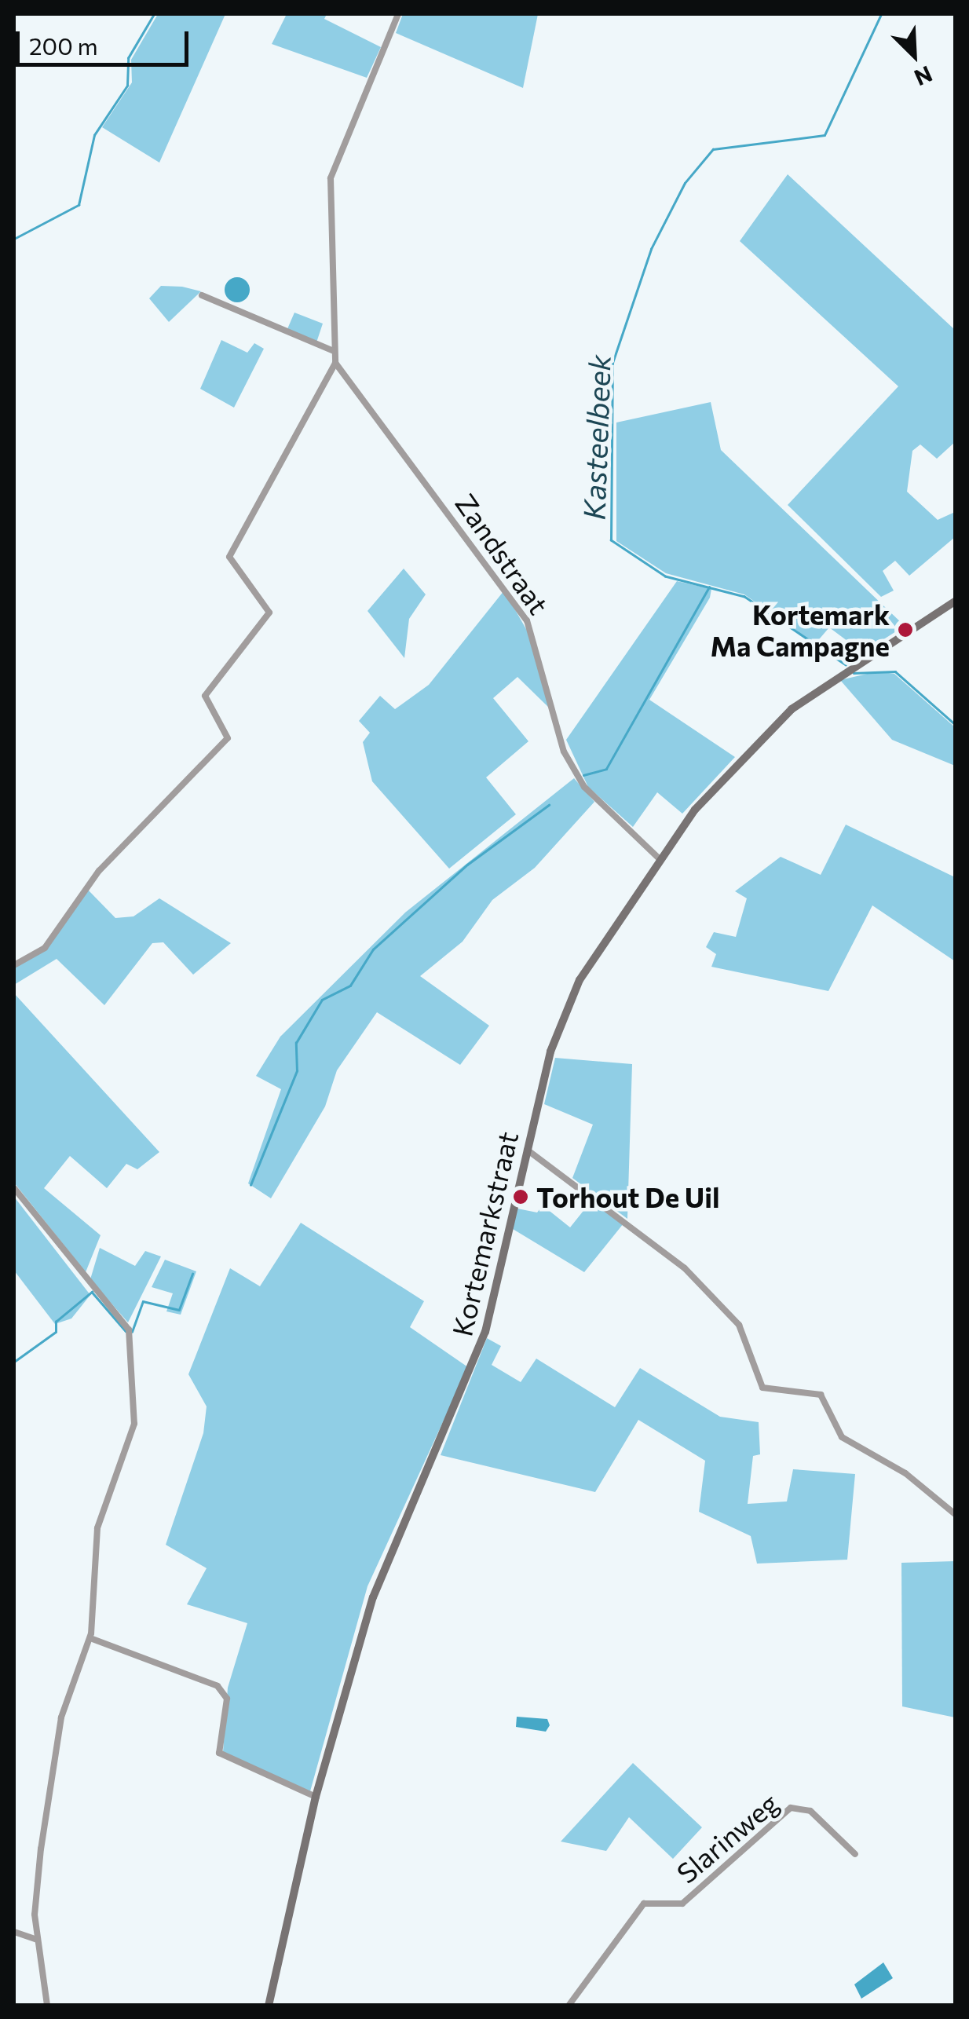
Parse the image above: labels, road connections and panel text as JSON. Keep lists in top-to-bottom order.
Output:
{
  "streets": {
    "street": ["Zandstraat", "Kortemarkstraat", "Slarinweg"]
  },
  "crossings": [
    ["Zandstraat", "Kortemarkstraat"]
  ],
  "water": ["Kasteelbeek"],
  "places": ["Kortemark Ma Campagne", "Torhout De Uil"],
  "scale_bar": "200 m",
  "north": "bottom right"
}
